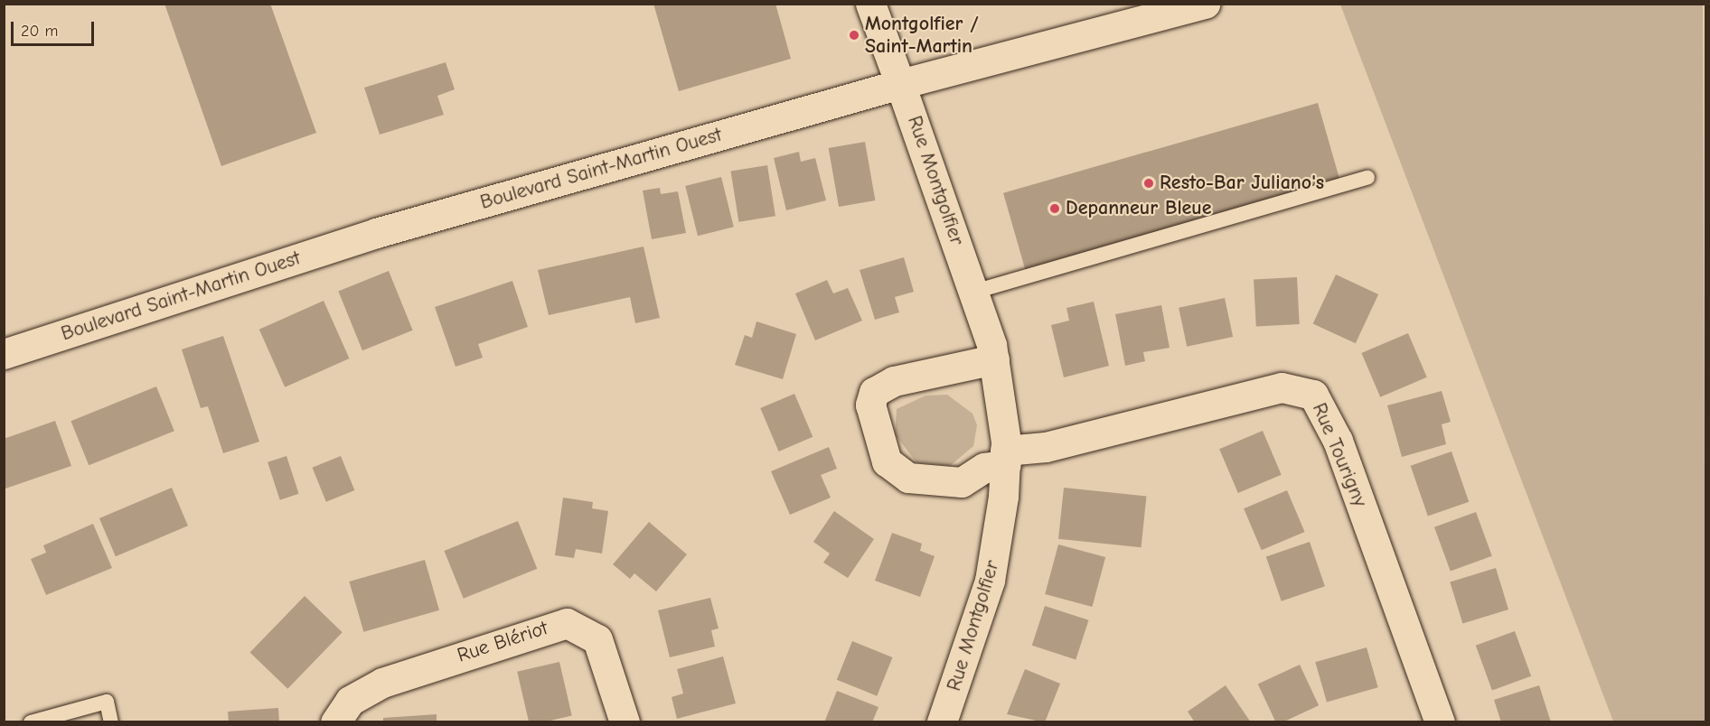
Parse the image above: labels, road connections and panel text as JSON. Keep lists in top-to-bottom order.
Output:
{
  "streets": {
    "street": [
      "Boulevard Saint-Martin Ouest",
      "Rue Montgolfier",
      "Rue Tourigny",
      "Rue Blériot"
    ]
  },
  "crossings": [
    ["Boulevard Saint-Martin Ouest", "Rue Montgolfier"],
    ["Rue Montgolfier", "Rue Tourigny"]
  ],
  "places": ["Montgolfier / Saint-Martin", "Resto-Bar Juliano's", "Depanneur Bleue"],
  "scale_bar": "20 m"
}
